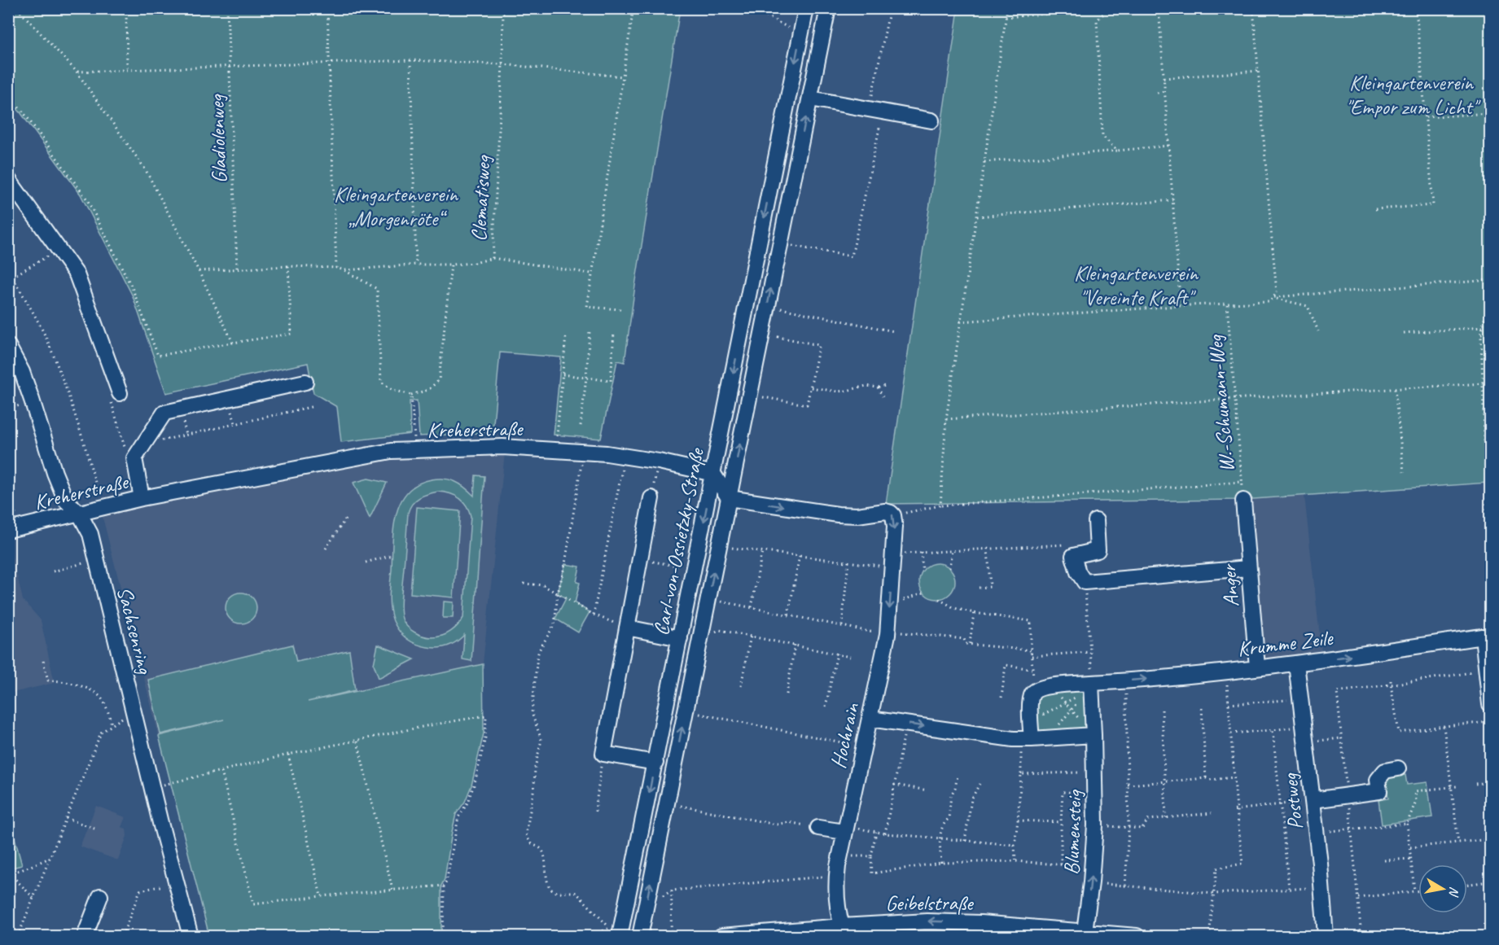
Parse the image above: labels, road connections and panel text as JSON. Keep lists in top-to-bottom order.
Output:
{
  "streets": {
    "street": [
      "Kreherstraße",
      "Carl-von-Ossietzky-Straße",
      "Anger",
      "Sachsenring",
      "Krumme Zeile",
      "Hochrain",
      "Postweg",
      "Blumensteig",
      "Geibelstraße"
    ],
    "path": ["Gladiolenweg", "Clematisweg", "W.-Schumann-Weg"]
  },
  "crossings": [
    ["W.-Schumann-Weg", "Anger"],
    ["Kreherstraße", "Carl-von-Ossietzky-Straße"],
    ["Kreherstraße", "Sachsenring"],
    ["Anger", "Krumme Zeile"],
    ["Krumme Zeile", "Postweg"],
    ["Krumme Zeile", "Blumensteig"],
    ["Hochrain", "Geibelstraße"],
    ["Blumensteig", "Geibelstraße"]
  ],
  "one_way": ["Geibelstraße"],
  "parks": ["Kleingartenverein \"Empor zum Licht\"", "Kleingartenverein „Morgenröte“", "Kleingartenverein \"Vereinte Kraft\""],
  "north": "right"
}
